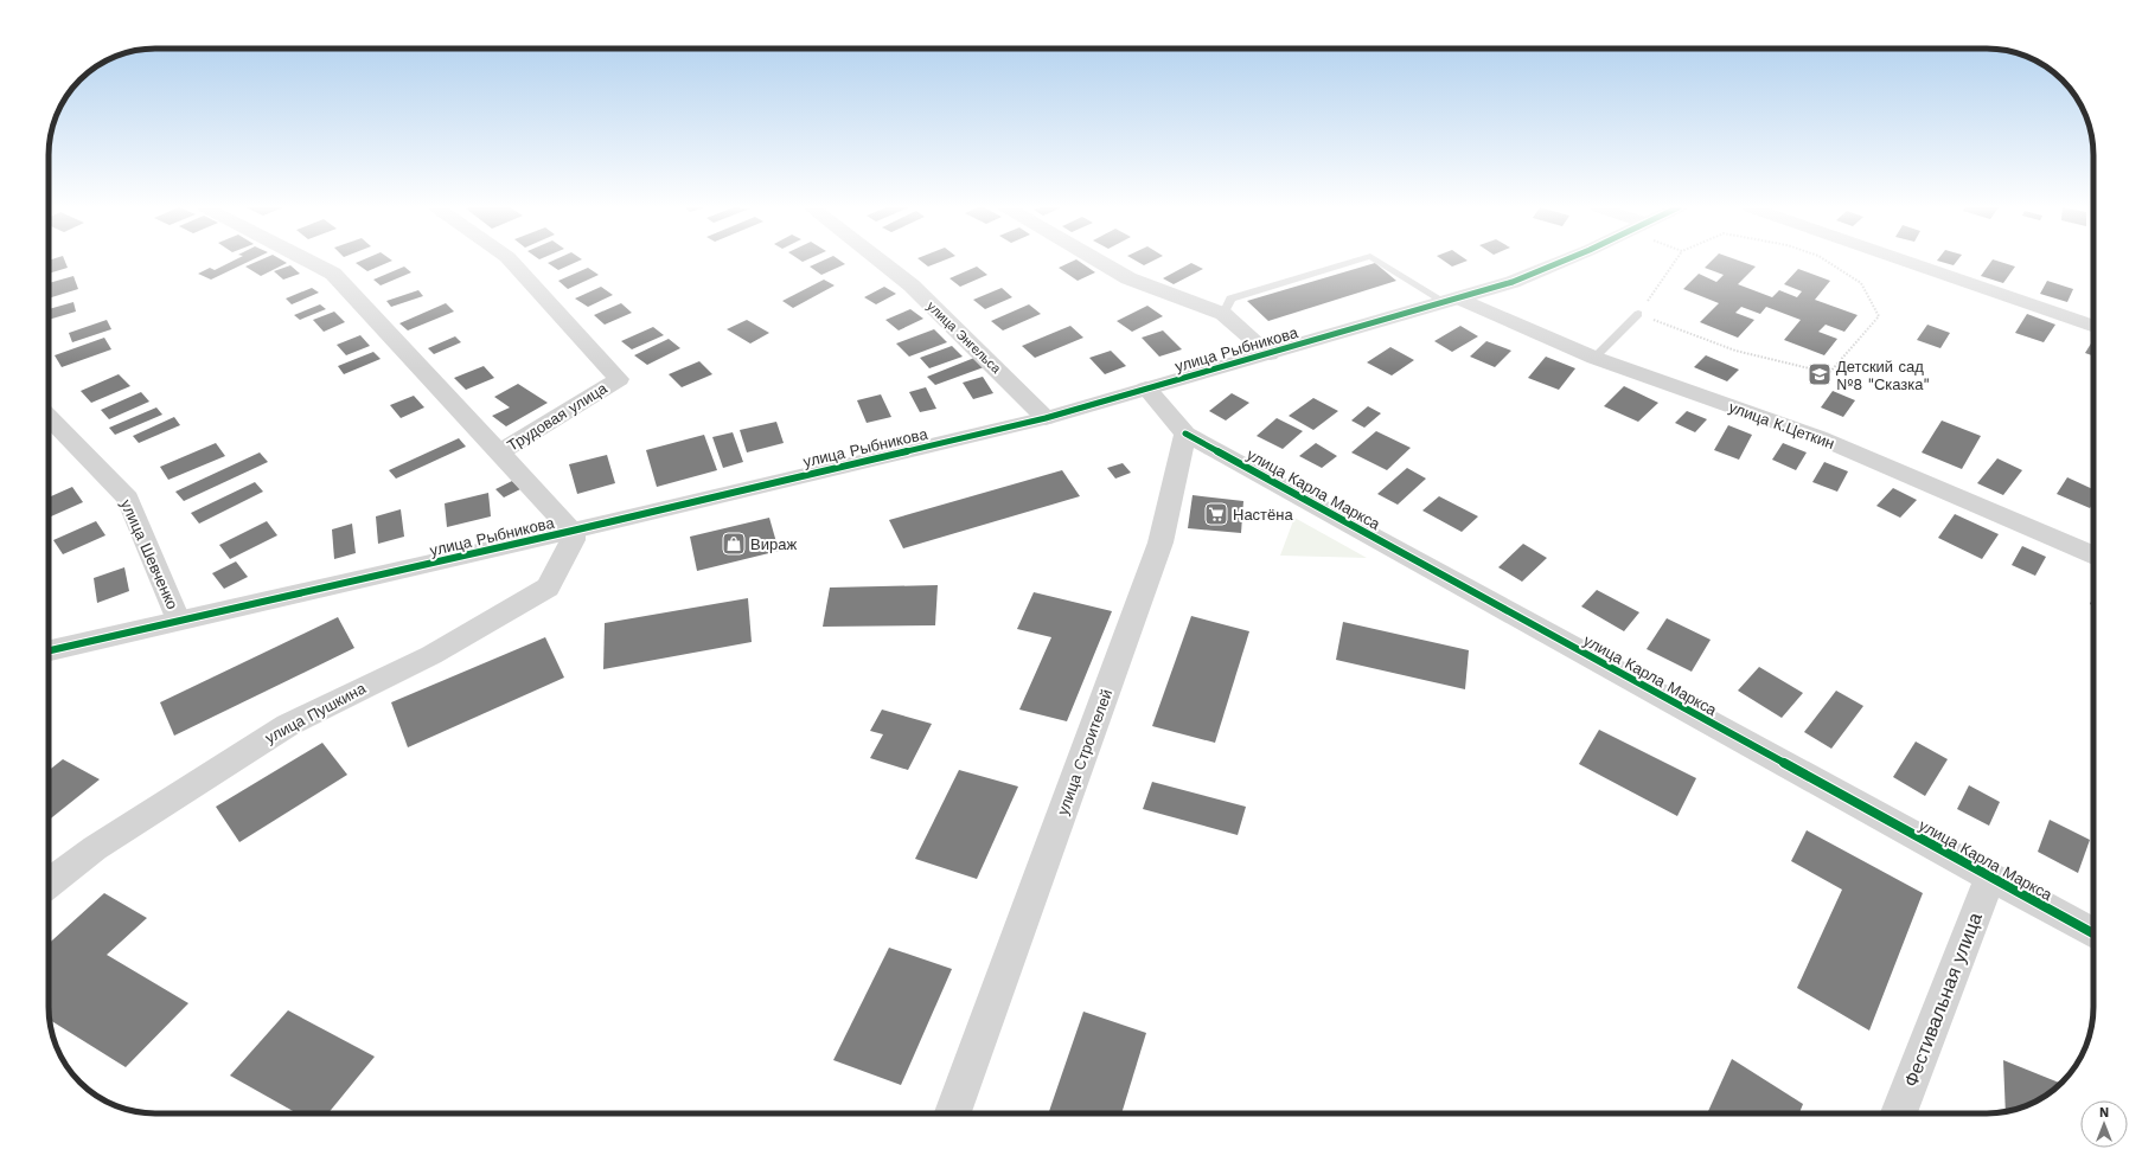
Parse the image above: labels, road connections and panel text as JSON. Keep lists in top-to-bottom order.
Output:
{
  "streets": {
    "street": [
      "улица Энгельса",
      "улица Рыбникова",
      "Трудовая улица",
      "улица К.Цеткин",
      "улица Карла Маркса",
      "улица Шевченко",
      "улица Пушкина",
      "улица Строителей",
      "Фестивальная улица"
    ]
  },
  "crossings": [
    ["улица Энгельса", "улица Рыбникова"],
    ["улица Рыбникова", "Трудовая улица"],
    ["улица Рыбникова", "улица К.Цеткин"],
    ["улица Рыбникова", "улица Шевченко"],
    ["улица Рыбникова", "улица Пушкина"],
    ["улица Карла Маркса", "улица Строителей"],
    ["улица Карла Маркса", "Фестивальная улица"]
  ],
  "places": {
    "school or university": ["Детский сад №8 \"Сказка\""],
    "supermarket": ["Настёна"],
    "shop": ["Вираж"]
  },
  "north": "top"
}
